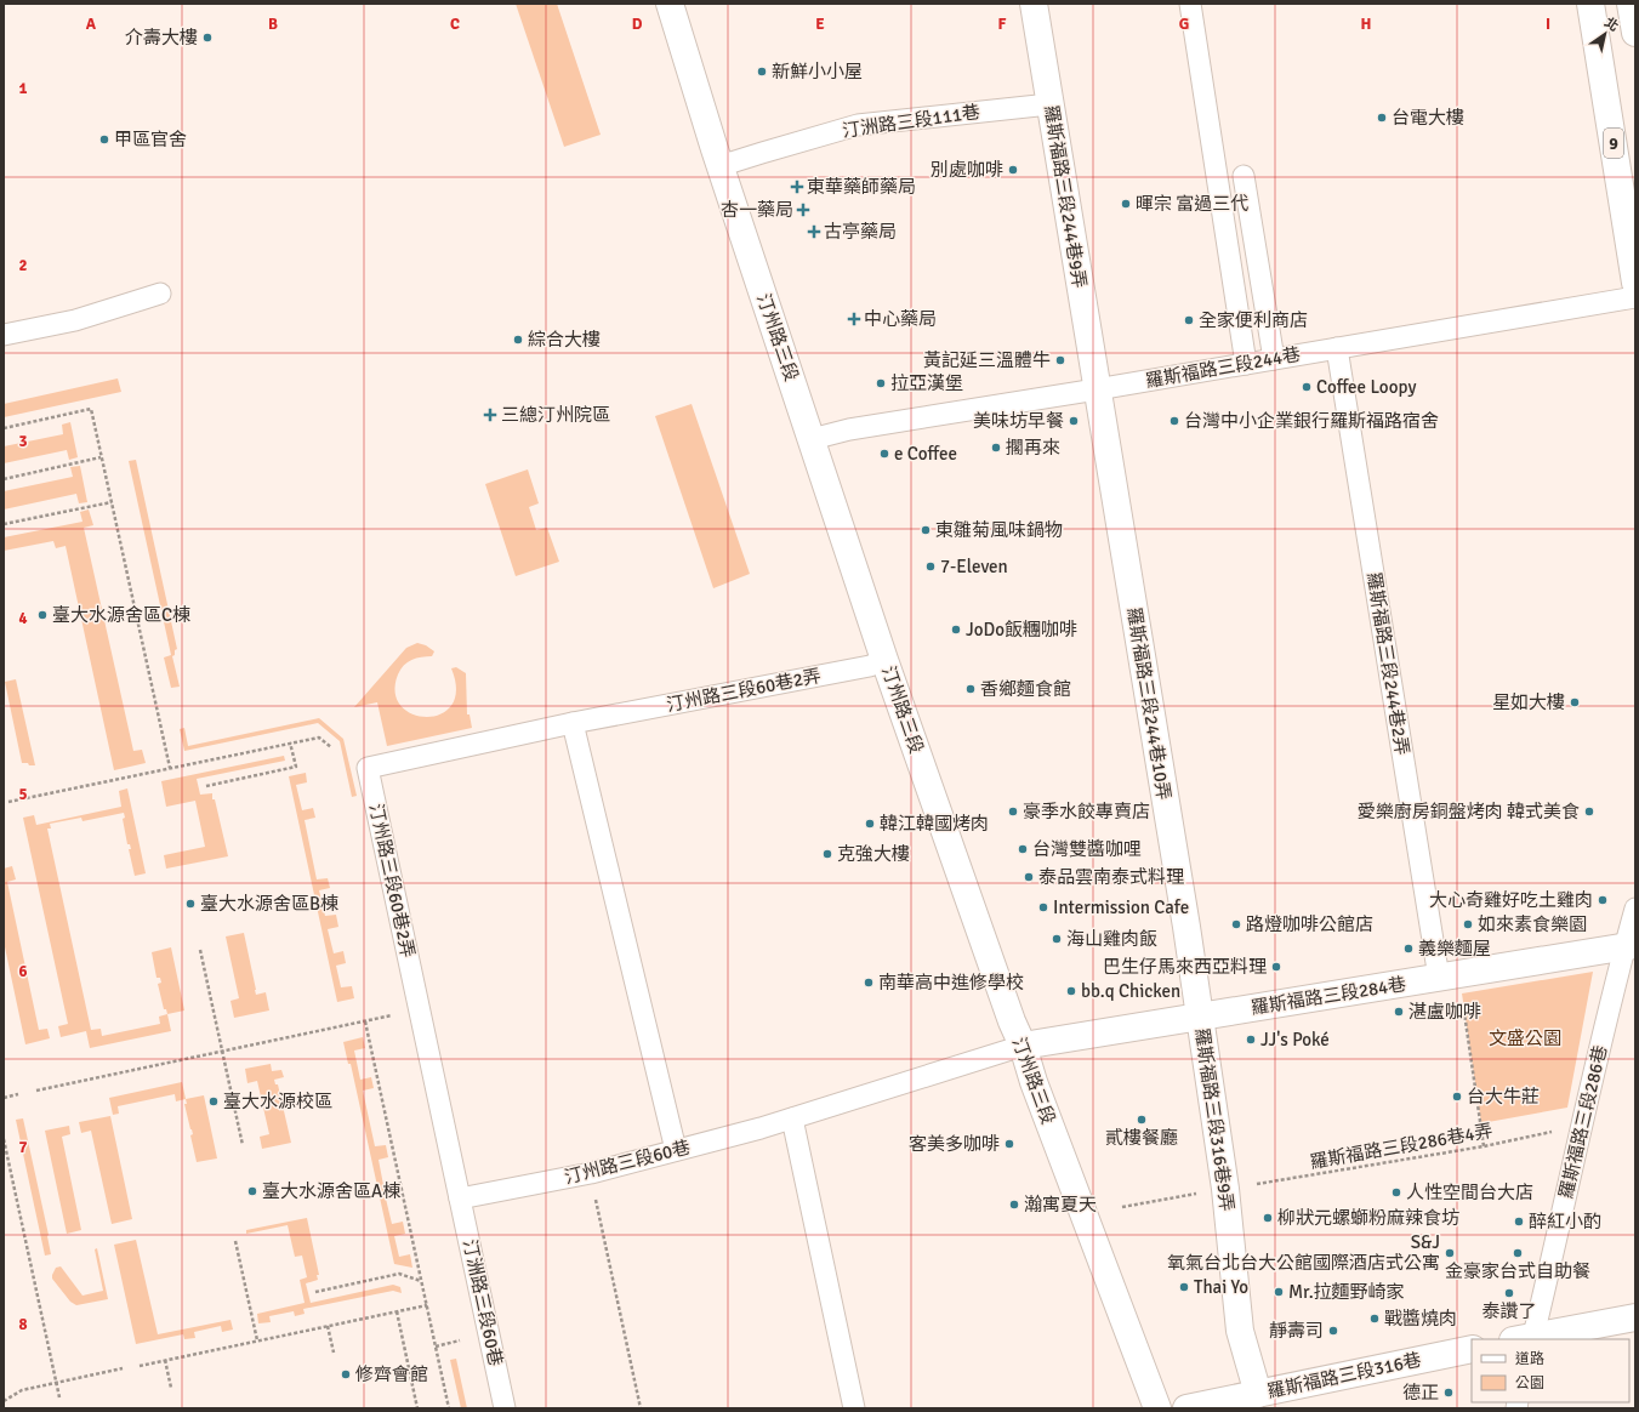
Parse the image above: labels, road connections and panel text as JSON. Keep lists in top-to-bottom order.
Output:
{
  "streets": {
    "street": [
      "9",
      "羅斯福路三段244巷9弄",
      "汀州路三段",
      "羅斯福路三段244巷10弄",
      "羅斯福路三段284巷",
      "羅斯福路三段316巷9弄",
      "羅斯福路三段316巷"
    ],
    "lane": [
      "汀洲路三段111巷",
      "羅斯福路三段244巷",
      "羅斯福路三段244巷2弄",
      "汀州路三段60巷2弄",
      "羅斯福路三段286巷",
      "汀州路三段60巷",
      "汀洲路三段60巷"
    ],
    "path": ["羅斯福路三段286巷4弄"]
  },
  "crossings": [
    ["汀洲路三段111巷", "羅斯福路三段244巷9弄"],
    ["汀洲路三段111巷", "汀州路三段"],
    ["羅斯福路三段244巷9弄", "羅斯福路三段244巷"],
    ["羅斯福路三段244巷9弄", "羅斯福路三段244巷10弄"],
    ["汀州路三段", "羅斯福路三段244巷"],
    ["汀州路三段", "汀州路三段60巷2弄"],
    ["汀州路三段", "羅斯福路三段284巷"],
    ["汀州路三段", "汀州路三段60巷"],
    ["羅斯福路三段244巷", "羅斯福路三段244巷2弄"],
    ["羅斯福路三段244巷", "羅斯福路三段244巷10弄"],
    ["羅斯福路三段244巷2弄", "羅斯福路三段284巷"],
    ["汀州路三段60巷2弄", "汀州路三段60巷"],
    ["汀州路三段60巷2弄", "汀洲路三段60巷"],
    ["羅斯福路三段244巷10弄", "羅斯福路三段284巷"],
    ["羅斯福路三段244巷10弄", "羅斯福路三段316巷9弄"],
    ["羅斯福路三段284巷", "羅斯福路三段316巷9弄"],
    ["羅斯福路三段284巷", "羅斯福路三段286巷"],
    ["羅斯福路三段284巷", "汀州路三段60巷"],
    ["羅斯福路三段316巷9弄", "羅斯福路三段286巷4弄"],
    ["羅斯福路三段316巷9弄", "羅斯福路三段316巷"],
    ["羅斯福路三段286巷", "羅斯福路三段286巷4弄"],
    ["汀州路三段60巷", "汀洲路三段60巷"]
  ],
  "parks": ["文盛公園"],
  "places": {
    "other": [
      "介壽大樓",
      "新鮮小小屋",
      "台電大樓",
      "甲區官舍",
      "別處咖啡",
      "暉宗 富過三代",
      "全家便利商店",
      "綜合大樓",
      "黃記延三溫體牛",
      "拉亞漢堡",
      "Coffee Loopy",
      "美味坊早餐",
      "台灣中小企業銀行羅斯福路宿舍",
      "擱再來",
      "e Coffee",
      "東雛菊風味鍋物",
      "7-Eleven",
      "臺大水源舍區C棟",
      "JoDo飯糰咖啡",
      "香鄉麵食館",
      "星如大樓",
      "豪季水餃專賣店",
      "愛樂廚房銅盤烤肉 韓式美食",
      "韓江韓國烤肉",
      "台灣雙醬咖哩",
      "克強大樓",
      "泰品雲南泰式料理",
      "大心奇雞好吃土雞肉",
      "臺大水源舍區B棟",
      "Intermission Cafe",
      "路燈咖啡公館店",
      "如來素食樂園",
      "海山雞肉飯",
      "義樂麵屋",
      "巴生仔馬來西亞料理",
      "南華高中進修學校",
      "bb.q Chicken",
      "湛盧咖啡",
      "JJ's Poké",
      "台大牛莊",
      "臺大水源校區",
      "貳樓餐廳",
      "客美多咖啡",
      "臺大水源舍區A棟",
      "人性空間台大店",
      "瀚寓夏天",
      "柳狀元螺螄粉麻辣食坊",
      "醉紅小酌",
      "S&J 氧氣台北台大公館國際酒店式公寓",
      "金豪家台式自助餐",
      "Thai Yo",
      "Mr.拉麵野崎家",
      "泰讚了",
      "戰醬燒肉",
      "靜壽司",
      "修齊會館",
      "德正"
    ],
    "health": [
      "東華藥師藥局",
      "杏一藥局",
      "古亭藥局",
      "中心藥局",
      "三總汀州院區"
    ]
  },
  "legend": ["道路", "公園"],
  "north": "top right",
  "grid": {
    "columns": [
      "A",
      "B",
      "C",
      "D",
      "E",
      "F",
      "G",
      "H",
      "I"
    ],
    "rows": [
      "1",
      "2",
      "3",
      "4",
      "5",
      "6",
      "7",
      "8"
    ]
  }
}
